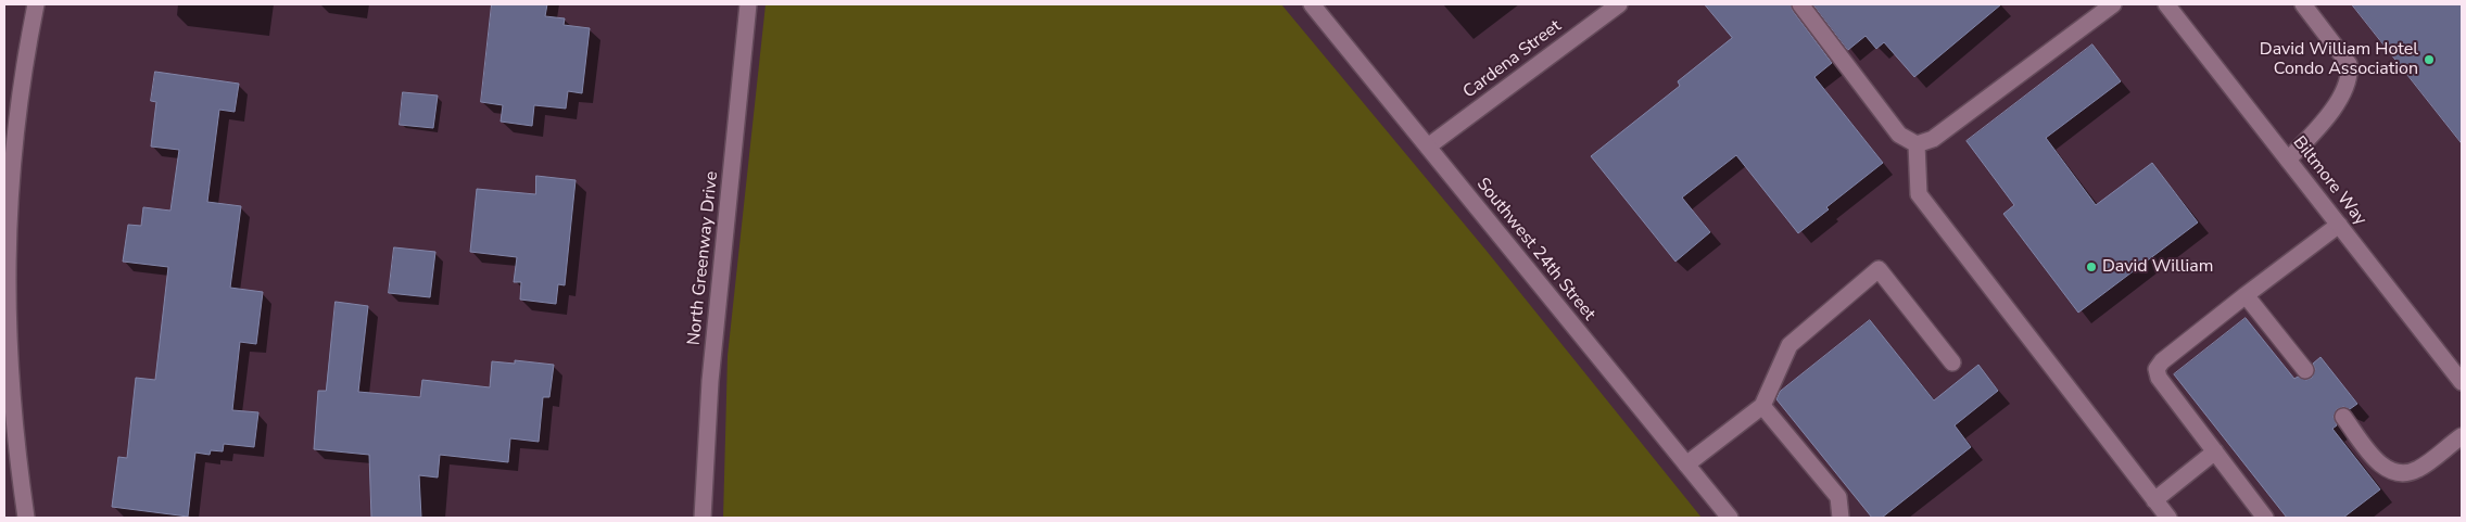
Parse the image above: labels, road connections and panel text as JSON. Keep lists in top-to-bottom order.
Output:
{
  "streets": {
    "street": [
      "Cardena Street",
      "Biltmore Way",
      "Southwest 24th Street",
      "North Greenway Drive"
    ]
  },
  "crossings": [
    ["Cardena Street", "Southwest 24th Street"]
  ],
  "places": ["David William Hotel Condo Association", "David William"]
}
